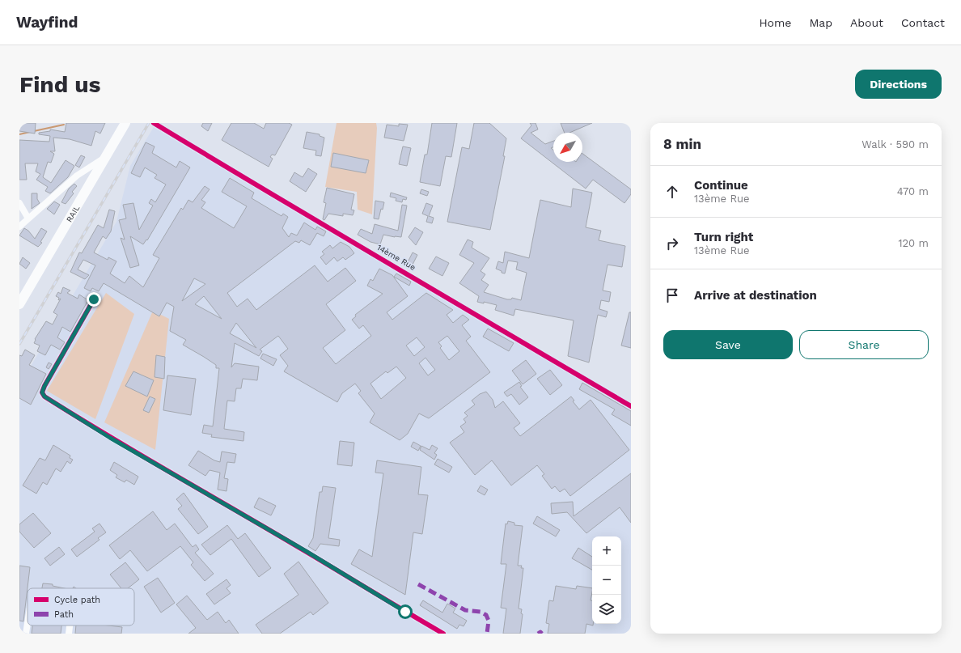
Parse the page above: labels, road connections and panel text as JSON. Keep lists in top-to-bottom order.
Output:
{
  "streets": {
    "main road": ["RAIL"],
    "street": ["14ème Rue"]
  },
  "legend": ["Cycle path", "Path"],
  "north": "bottom left",
  "page": {
    "header": "Wayfind",
    "nav": [
      "Home",
      "Map",
      "About",
      "Contact"
    ],
    "buttons": [
      "Directions",
      ["Save", "Share"]
    ],
    "title": "Find us",
    "heading": ["8 min", "Walk · 590 m"],
    "list": [
      ["Continue", "13ème Rue", "470 m"],
      ["Turn right", "13ème Rue", "120 m"],
      "Arrive at destination"
    ],
    "map_buttons": ["+", "−"]
  }
}
